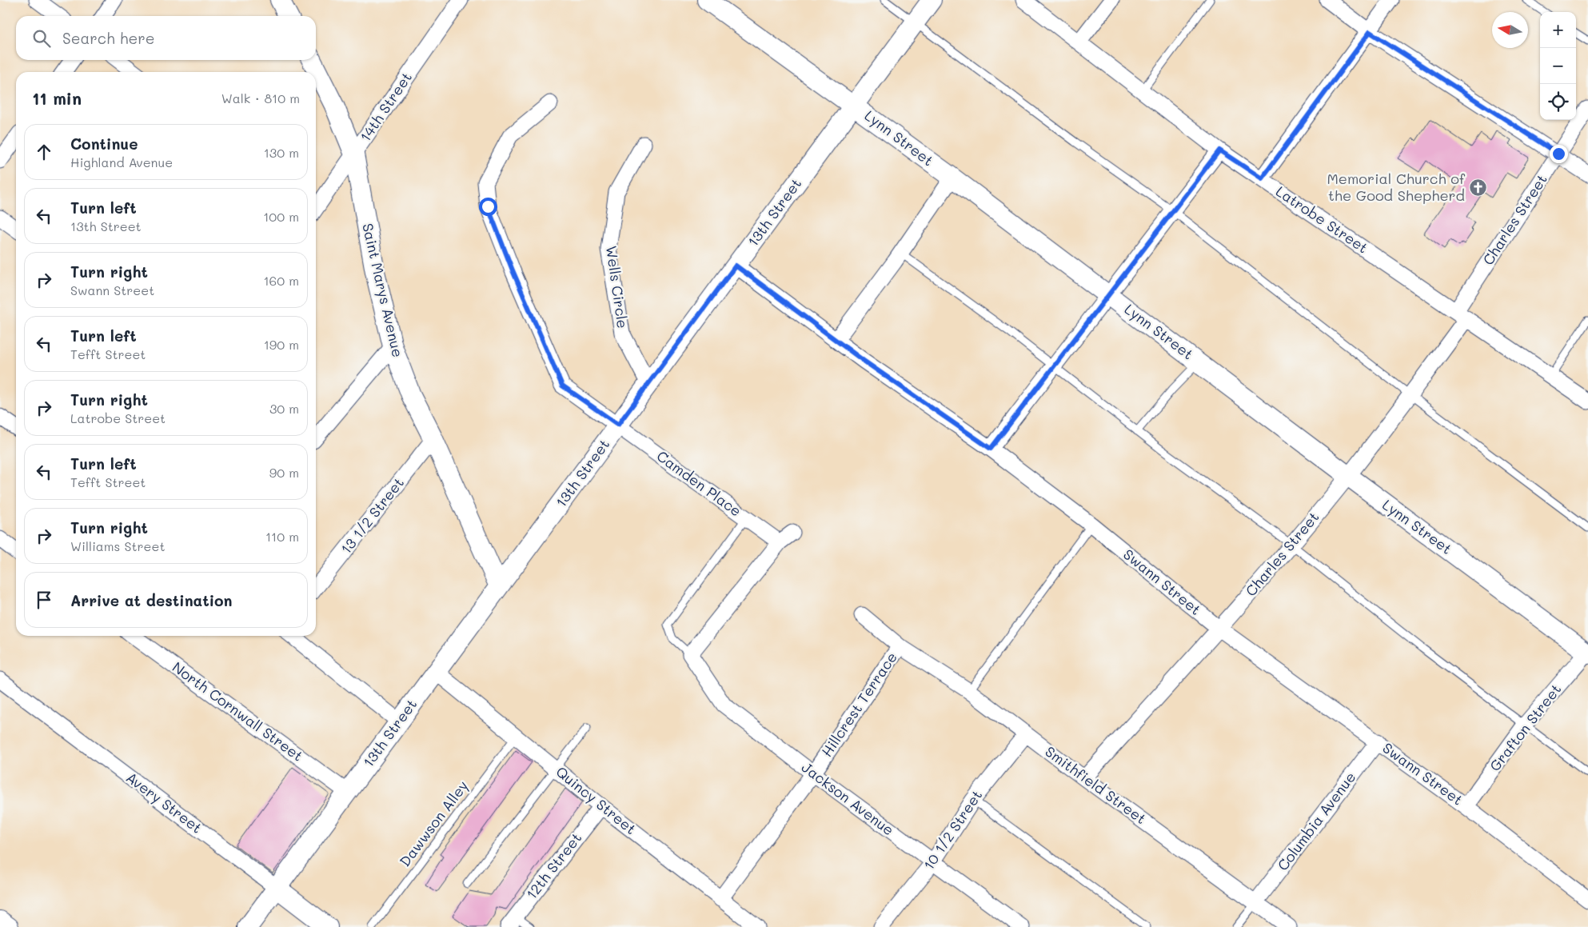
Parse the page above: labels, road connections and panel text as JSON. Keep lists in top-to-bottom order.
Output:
{
  "streets": {
    "street": [
      "14th Street",
      "Lynn Street",
      "13th Street",
      "Latrobe Street",
      "Charles Street",
      "Wells Circle",
      "Saint Marys Avenue",
      "Camden Place",
      "13 1/2 Street",
      "Swann Street",
      "Hillcrest Terrace",
      "North Cornwall Street",
      "Grafton Street",
      "Smithfield Street",
      "Jackson Avenue",
      "Quincy Street",
      "Avery Street",
      "Columbia Avenue",
      "10 1/2 Street",
      "12th Street"
    ],
    "lane": ["Dawwson Alley"]
  },
  "crossings": [
    ["14th Street", "Saint Marys Avenue"],
    ["Lynn Street", "13th Street"],
    ["Lynn Street", "Charles Street"],
    ["Lynn Street", "Grafton Street"],
    ["13th Street", "Wells Circle"],
    ["13th Street", "Saint Marys Avenue"],
    ["13th Street", "Camden Place"],
    ["13th Street", "Swann Street"],
    ["13th Street", "North Cornwall Street"],
    ["13th Street", "Quincy Street"],
    ["13th Street", "Avery Street"],
    ["Latrobe Street", "Charles Street"],
    ["Charles Street", "Swann Street"],
    ["Charles Street", "Smithfield Street"],
    ["Saint Marys Avenue", "13 1/2 Street"],
    ["Swann Street", "Grafton Street"],
    ["Swann Street", "Columbia Avenue"],
    ["Hillcrest Terrace", "Smithfield Street"],
    ["Hillcrest Terrace", "Jackson Avenue"],
    ["Hillcrest Terrace", "Quincy Street"],
    ["Smithfield Street", "Columbia Avenue"],
    ["Smithfield Street", "10 1/2 Street"],
    ["Jackson Avenue", "10 1/2 Street"],
    ["Quincy Street", "Dawwson Alley"],
    ["Quincy Street", "12th Street"]
  ],
  "places": {
    "church": ["Memorial Church of the Good Shepherd"]
  },
  "north": "left",
  "page": {
    "map_buttons": ["+", "−"],
    "search": "Search here",
    "heading": ["11 min", "Walk · 810 m"],
    "list": [
      ["Continue", "Highland Avenue", "130 m"],
      ["Turn left", "13th Street", "100 m"],
      ["Turn right", "Swann Street", "160 m"],
      ["Turn left", "Tefft Street", "190 m"],
      ["Turn right", "Latrobe Street", "30 m"],
      ["Turn left", "Tefft Street", "90 m"],
      ["Turn right", "Williams Street", "110 m"],
      "Arrive at destination"
    ]
  }
}
